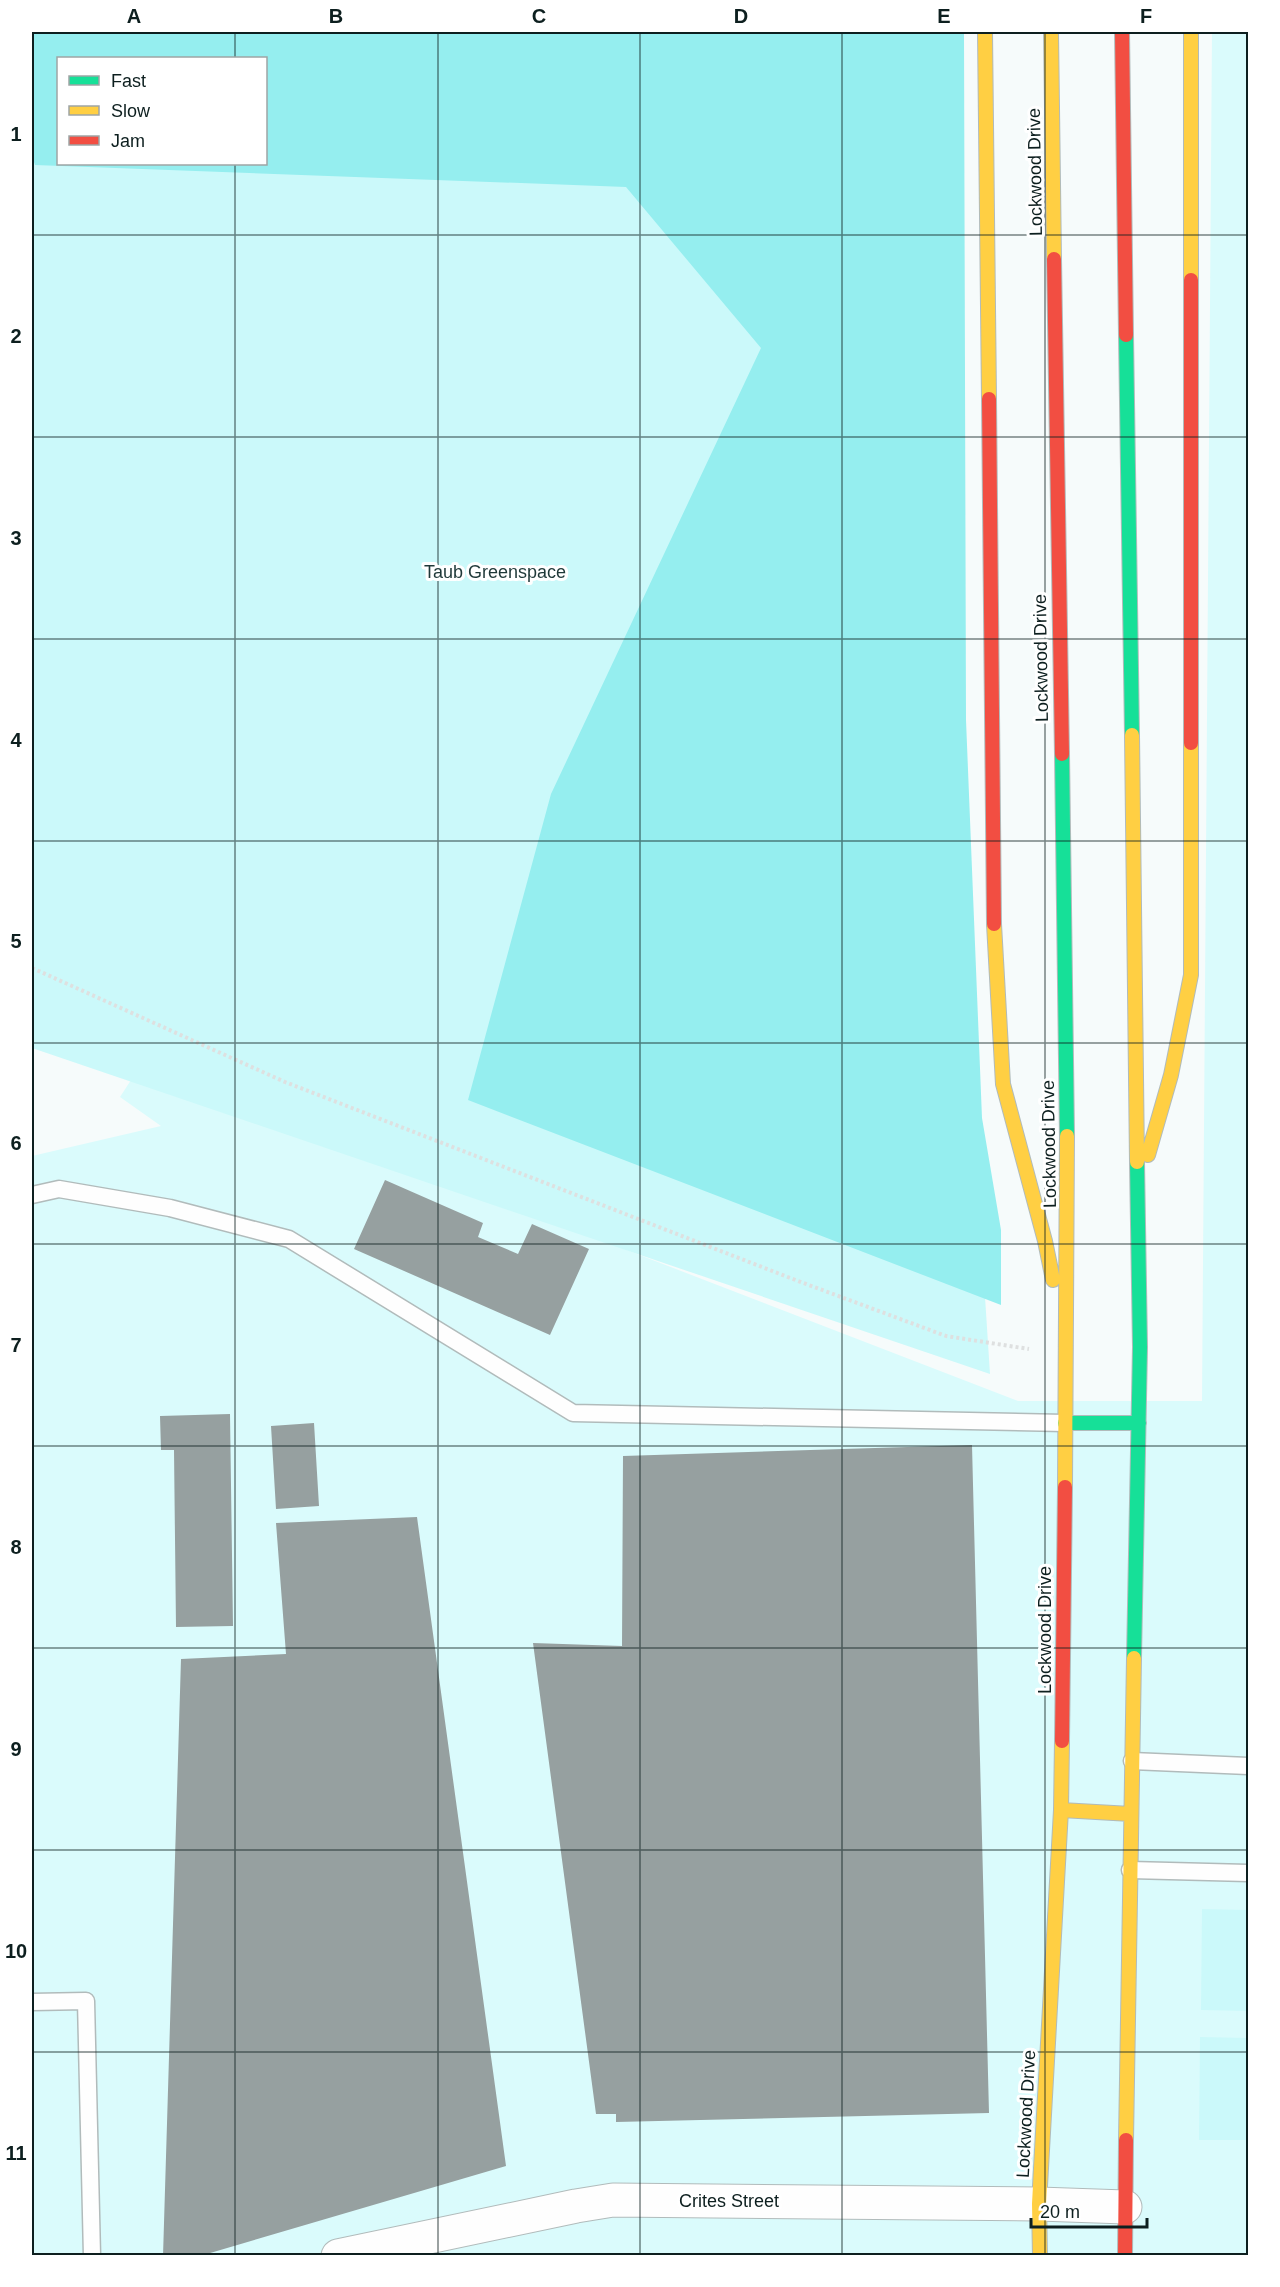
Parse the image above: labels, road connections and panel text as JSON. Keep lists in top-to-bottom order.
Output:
{
  "streets": {
    "main road": ["Lockwood Drive"],
    "street": ["Crites Street"]
  },
  "crossings": [
    ["Lockwood Drive", "Crites Street"]
  ],
  "parks": ["Taub Greenspace"],
  "legend": ["Fast", "Slow", "Jam"],
  "scale_bar": "20 m",
  "grid": {
    "columns": [
      "A",
      "B",
      "C",
      "D",
      "E",
      "F"
    ],
    "rows": [
      "1",
      "2",
      "3",
      "4",
      "5",
      "6",
      "7",
      "8",
      "9",
      "10",
      "11"
    ]
  }
}
